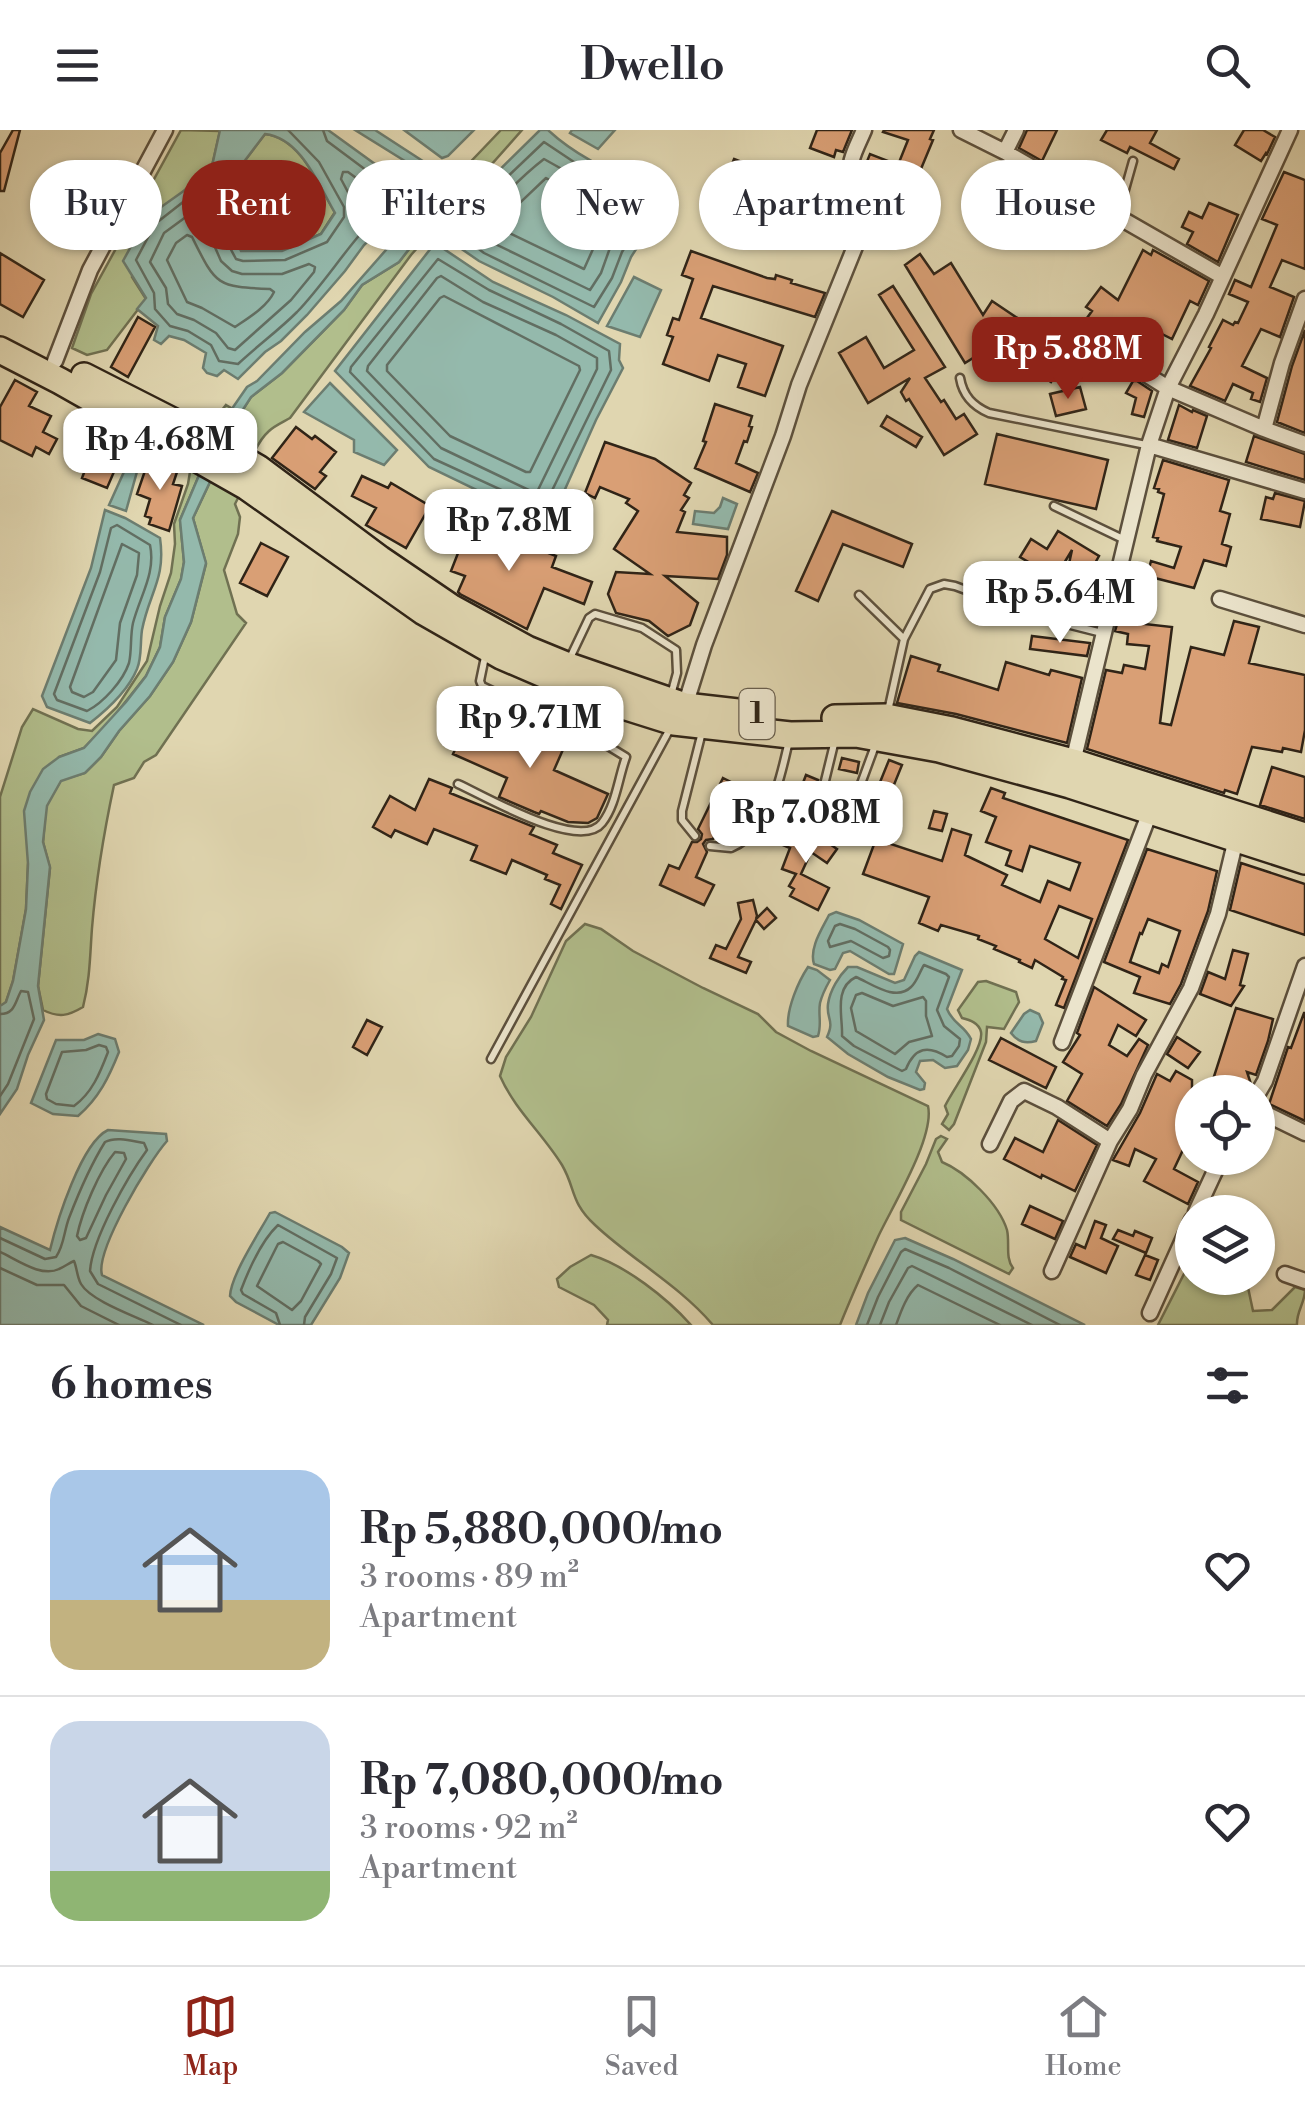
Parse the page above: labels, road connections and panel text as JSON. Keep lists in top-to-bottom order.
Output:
{
  "streets": {
    "highway": ["1"]
  },
  "page": {
    "header": "Dwello",
    "chip": [
      "Buy",
      "Rent",
      "Filters",
      "New",
      "Apartment",
      "House"
    ],
    "price": [
      "Rp 5.88M",
      "Rp 4.68M",
      "Rp 7.8M",
      "Rp 5.64M",
      "Rp 9.71M",
      "Rp 7.08M"
    ],
    "heading": "6 homes",
    "list": [
      {
        "name": "Rp 5,880,000/mo",
        "note": "3 rooms · 89 m² · Apartment"
      },
      {
        "name": "Rp 7,080,000/mo",
        "note": "3 rooms · 92 m² · Apartment"
      }
    ],
    "tabs": ["Map", "Saved", "Home"]
  }
}
